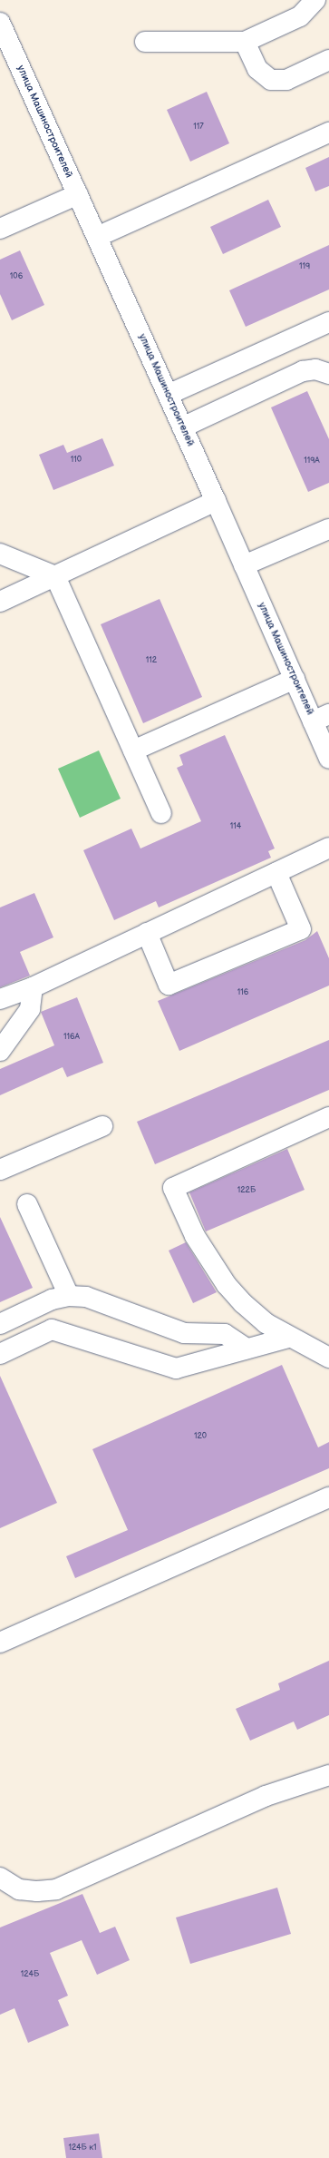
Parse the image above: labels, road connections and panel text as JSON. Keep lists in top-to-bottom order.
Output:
{
  "streets": {
    "main road": ["улица Машиностроителей"]
  },
  "house_numbers": [
    "117",
    "119",
    "106",
    "110",
    "119А",
    "112",
    "114",
    "116",
    "116А",
    "122Б",
    "120",
    "124Б",
    "124Б к1"
  ]
}
